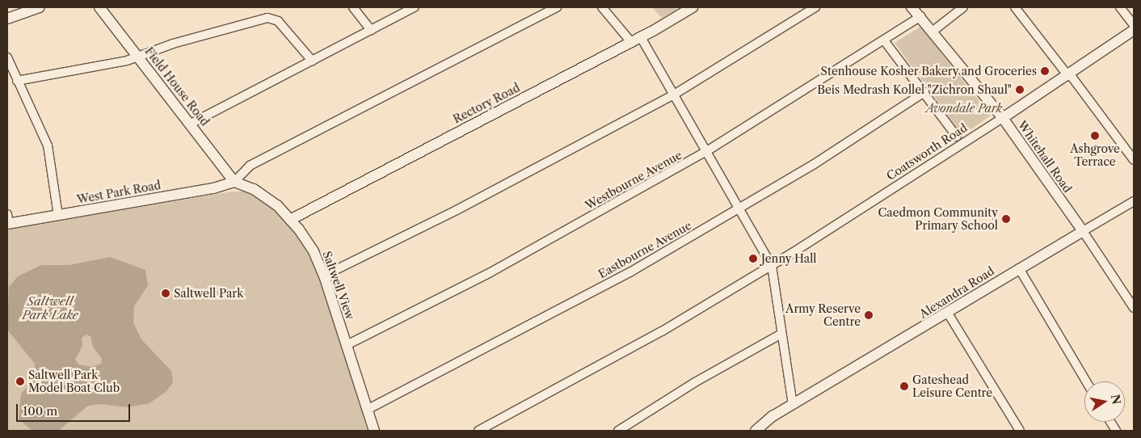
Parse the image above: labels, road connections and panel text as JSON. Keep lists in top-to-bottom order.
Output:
{
  "streets": {
    "street": [
      "Field House Road",
      "Rectory Road",
      "Coatsworth Road",
      "Whitehall Road",
      "Westbourne Avenue",
      "West Park Road",
      "Eastbourne Avenue",
      "Saltwell View",
      "Alexandra Road"
    ]
  },
  "crossings": [
    ["Field House Road", "West Park Road"],
    ["Field House Road", "Saltwell View"],
    ["Rectory Road", "Saltwell View"],
    ["Coatsworth Road", "Whitehall Road"],
    ["Whitehall Road", "Westbourne Avenue"],
    ["Whitehall Road", "Alexandra Road"],
    ["Westbourne Avenue", "Saltwell View"],
    ["West Park Road", "Saltwell View"],
    ["Eastbourne Avenue", "Saltwell View"]
  ],
  "water": ["Saltwell Park Lake"],
  "parks": ["Avondale Park"],
  "places": [
    "Stenhouse Kosher Bakery and Groceries",
    "Beis Medrash Kollel \"Zichron Shaul\"",
    "Ashgrove Terrace",
    "Caedmon Community Primary School",
    "Jenny Hall",
    "Saltwell Park",
    "Army Reserve Centre",
    "Saltwell Park Model Boat Club",
    "Gateshead Leisure Centre"
  ],
  "scale_bar": "100 m",
  "north": "right"
}
